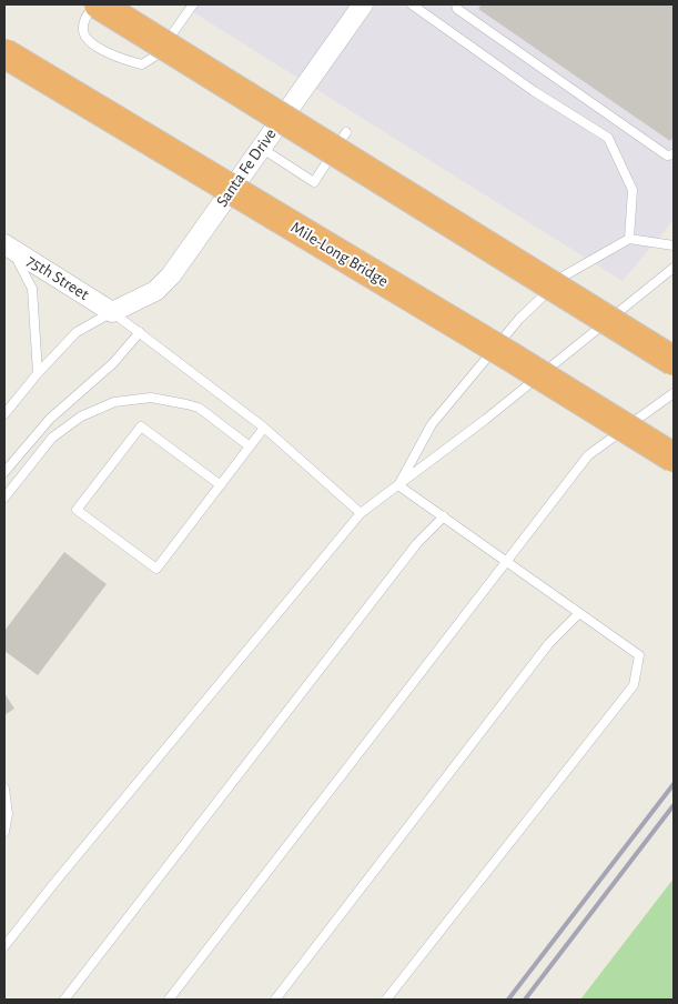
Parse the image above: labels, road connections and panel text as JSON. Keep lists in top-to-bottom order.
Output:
{
  "streets": {
    "highway": ["Mile-Long Bridge"],
    "street": ["Santa Fe Drive", "75th Street"]
  },
  "crossings": [
    ["Santa Fe Drive", "75th Street"]
  ]
}
